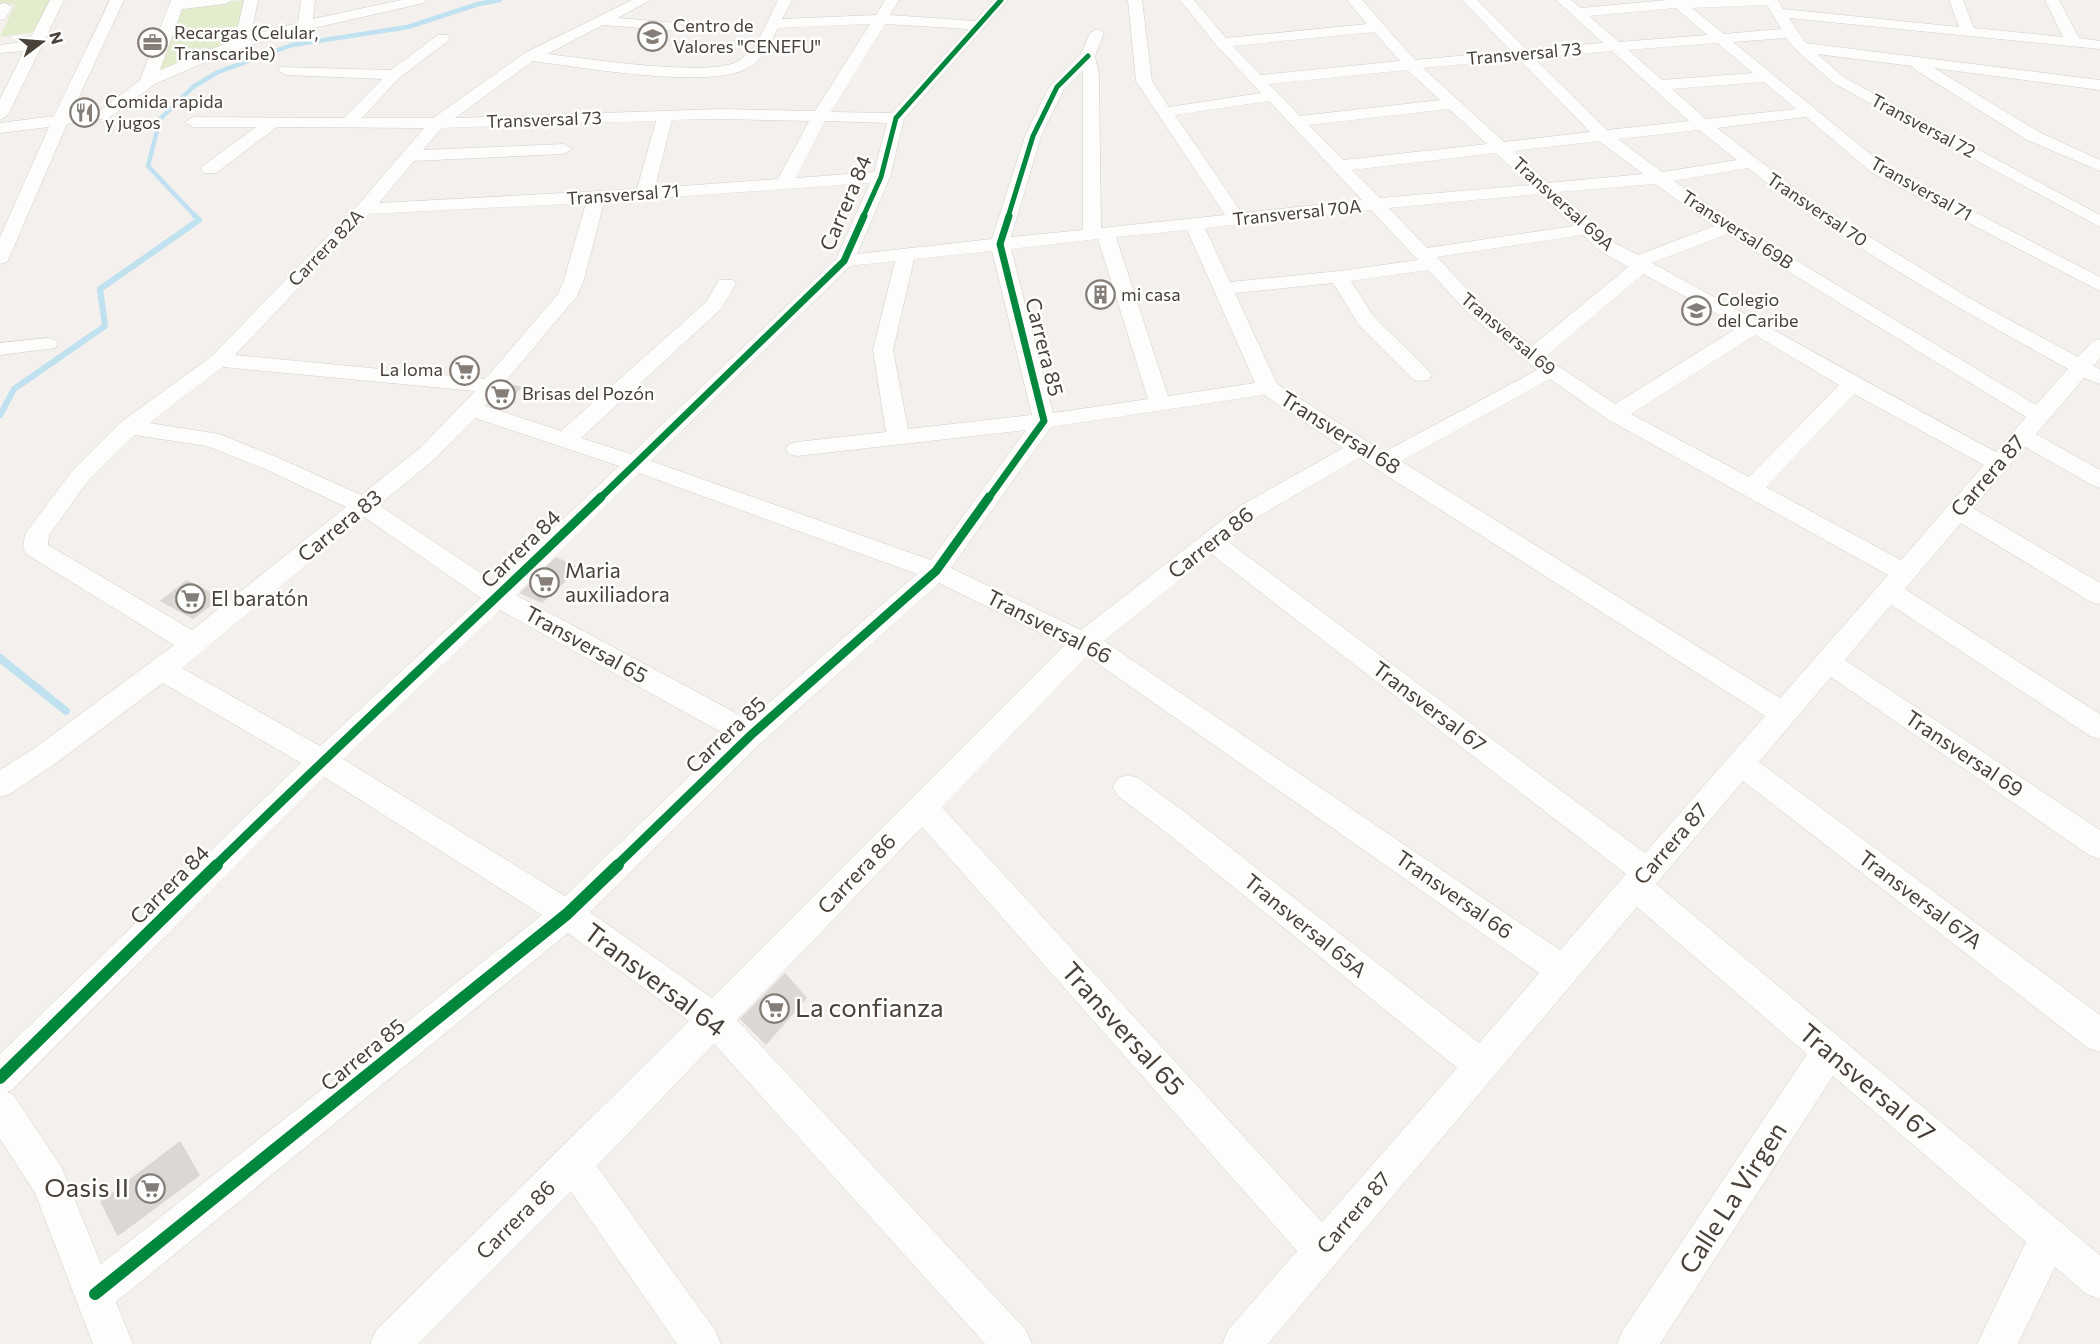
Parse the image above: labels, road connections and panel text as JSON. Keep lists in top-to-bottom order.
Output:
{
  "streets": {
    "street": [
      "Transversal 73",
      "Transversal 72",
      "Transversal 71",
      "Carrera 84",
      "Transversal 69A",
      "Transversal 70",
      "Transversal 70A",
      "Transversal 69B",
      "Carrera 82A",
      "Transversal 69",
      "Carrera 85",
      "Transversal 68",
      "Carrera 87",
      "Carrera 83",
      "Carrera 86",
      "Transversal 66",
      "Transversal 65",
      "Transversal 67",
      "Transversal 67A",
      "Transversal 65A",
      "Transversal 64",
      "Calle La Virgen"
    ]
  },
  "crossings": [
    ["Transversal 73", "Transversal 72"],
    ["Transversal 73", "Transversal 71"],
    ["Transversal 73", "Carrera 84"],
    ["Transversal 73", "Transversal 69A"],
    ["Transversal 73", "Transversal 70"],
    ["Transversal 73", "Transversal 69B"],
    ["Transversal 73", "Carrera 82A"],
    ["Transversal 73", "Transversal 69"],
    ["Transversal 71", "Carrera 84"],
    ["Transversal 71", "Carrera 82A"],
    ["Transversal 71", "Carrera 83"],
    ["Carrera 84", "Transversal 70A"],
    ["Carrera 84", "Transversal 66"],
    ["Carrera 84", "Transversal 65"],
    ["Carrera 84", "Transversal 64"],
    ["Transversal 69A", "Transversal 70A"],
    ["Transversal 69A", "Carrera 87"],
    ["Transversal 70", "Transversal 70A"],
    ["Transversal 70", "Carrera 87"],
    ["Transversal 70A", "Transversal 69B"],
    ["Transversal 70A", "Transversal 69"],
    ["Transversal 70A", "Carrera 85"],
    ["Transversal 69B", "Carrera 87"],
    ["Carrera 82A", "Carrera 83"],
    ["Carrera 82A", "Transversal 65"],
    ["Transversal 69", "Carrera 87"],
    ["Transversal 69", "Carrera 86"],
    ["Carrera 85", "Transversal 68"],
    ["Carrera 85", "Transversal 66"],
    ["Carrera 85", "Transversal 65"],
    ["Carrera 85", "Transversal 64"],
    ["Transversal 68", "Carrera 87"],
    ["Transversal 68", "Carrera 86"],
    ["Carrera 87", "Transversal 66"],
    ["Carrera 87", "Transversal 65"],
    ["Carrera 87", "Transversal 67"],
    ["Carrera 87", "Transversal 67A"],
    ["Carrera 87", "Transversal 65A"],
    ["Carrera 83", "Transversal 66"],
    ["Carrera 83", "Transversal 65"],
    ["Carrera 83", "Transversal 64"],
    ["Carrera 86", "Transversal 66"],
    ["Carrera 86", "Transversal 65"],
    ["Carrera 86", "Transversal 67"],
    ["Carrera 86", "Transversal 64"],
    ["Transversal 67", "Calle La Virgen"]
  ],
  "places": {
    "school or university": ["Centro de Valores \"CENEFU\"", "Colegio del Caribe"],
    "office": ["Recargas (Celular, Transcaribe)"],
    "restaurant": ["Comida rapida y jugos"],
    "building": ["mi casa"],
    "supermarket": [
      "La loma",
      "Brisas del Pozón",
      "Maria auxiliadora",
      "El baratón",
      "La confianza",
      "Oasis II"
    ]
  },
  "north": "right"
}
